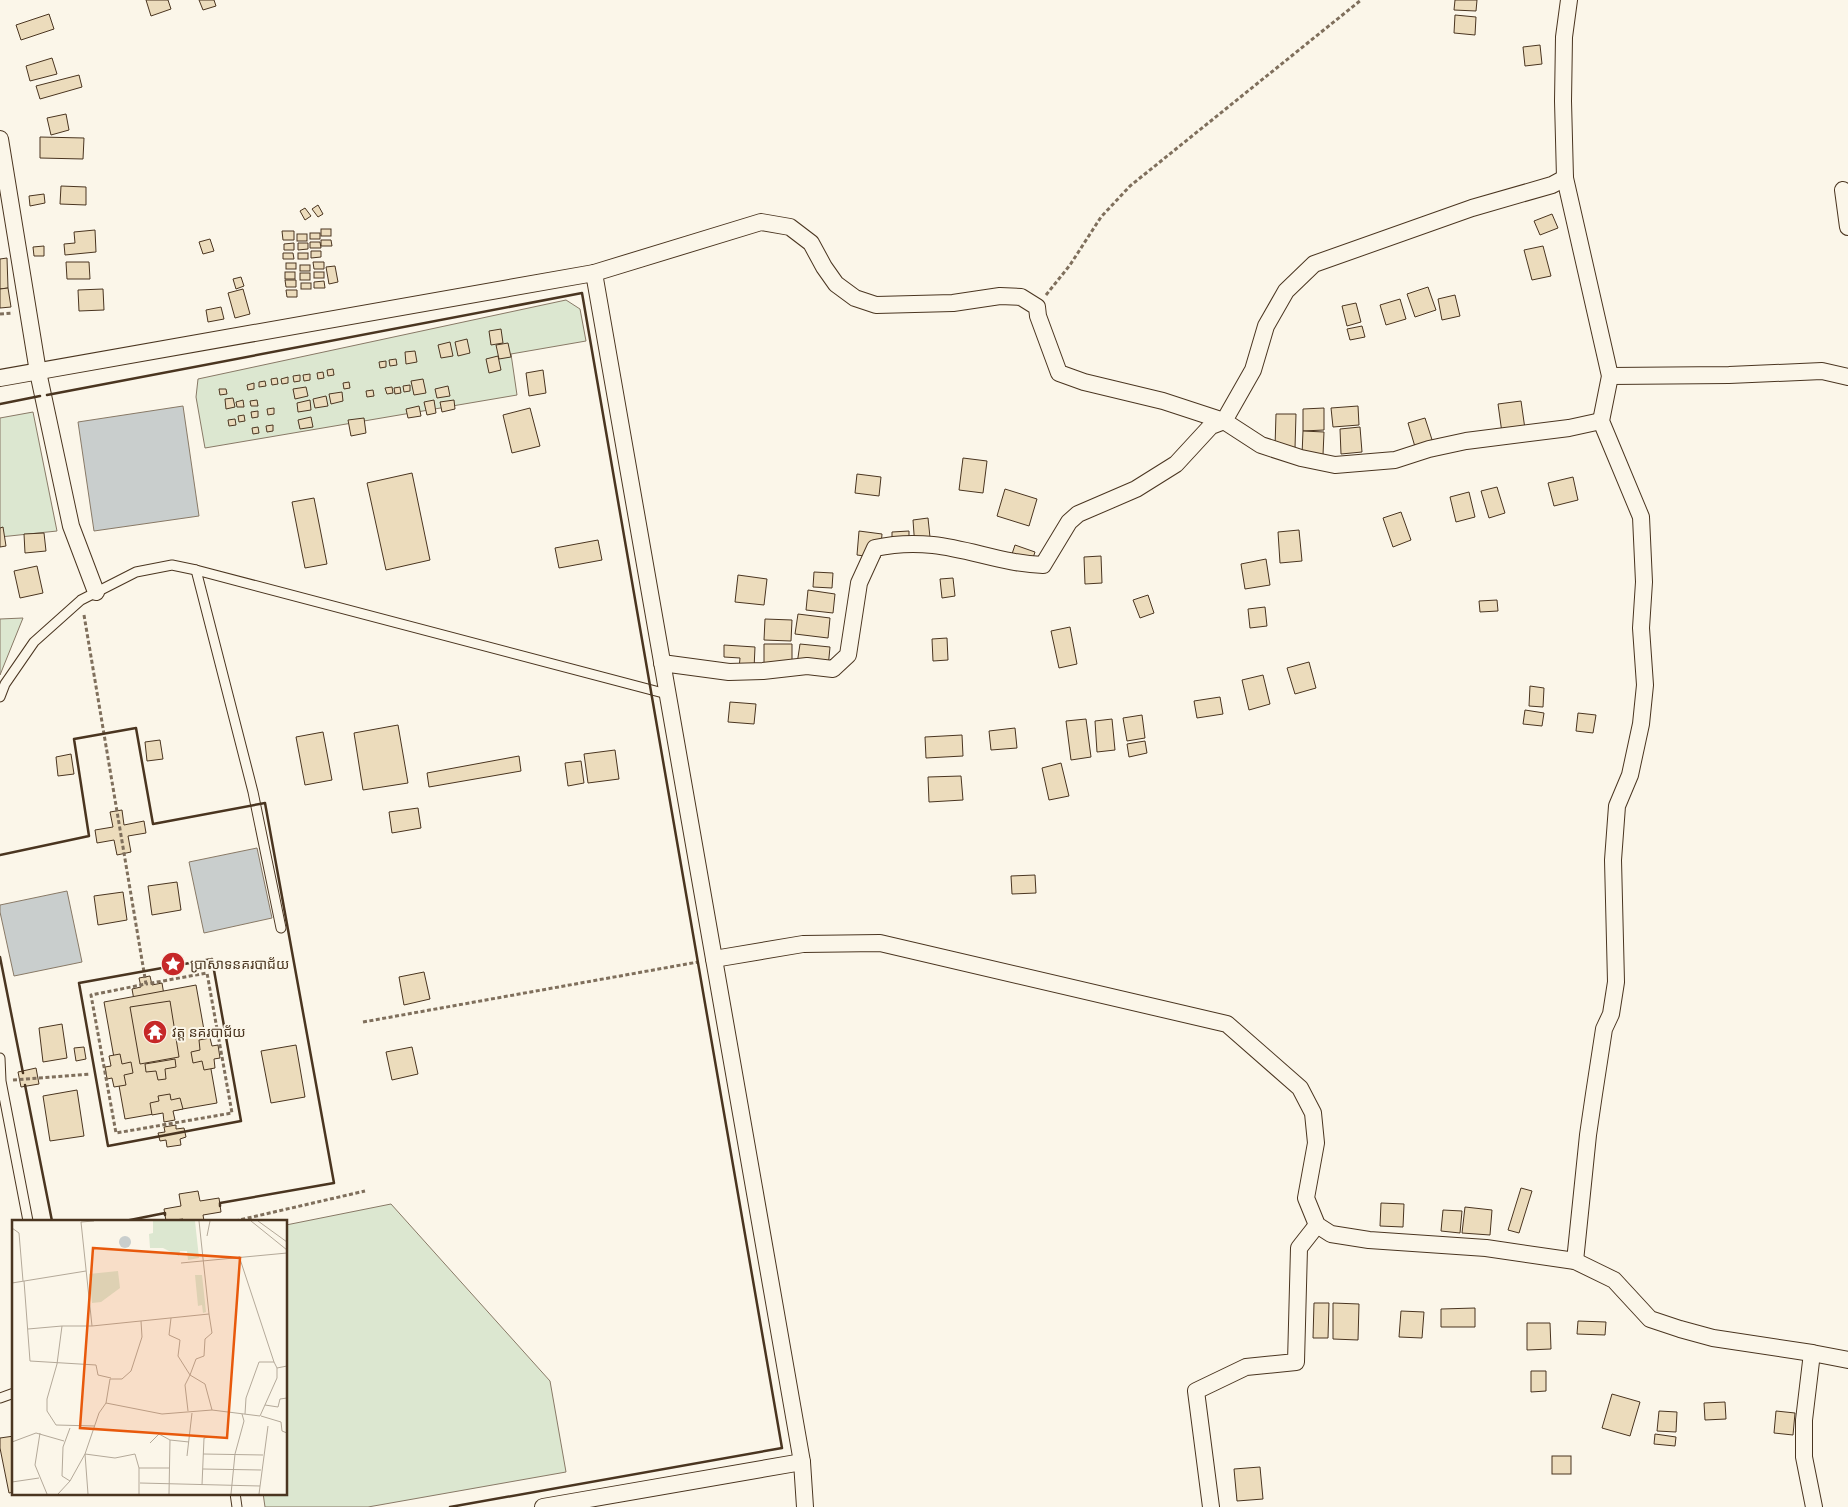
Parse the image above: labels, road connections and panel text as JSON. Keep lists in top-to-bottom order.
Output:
{
  "places": {
    "place": ["ប្រាសាទនគរបាជ័យ"],
    "temple": ["វត្ត នគរបាជ័យ"]
  }
}
